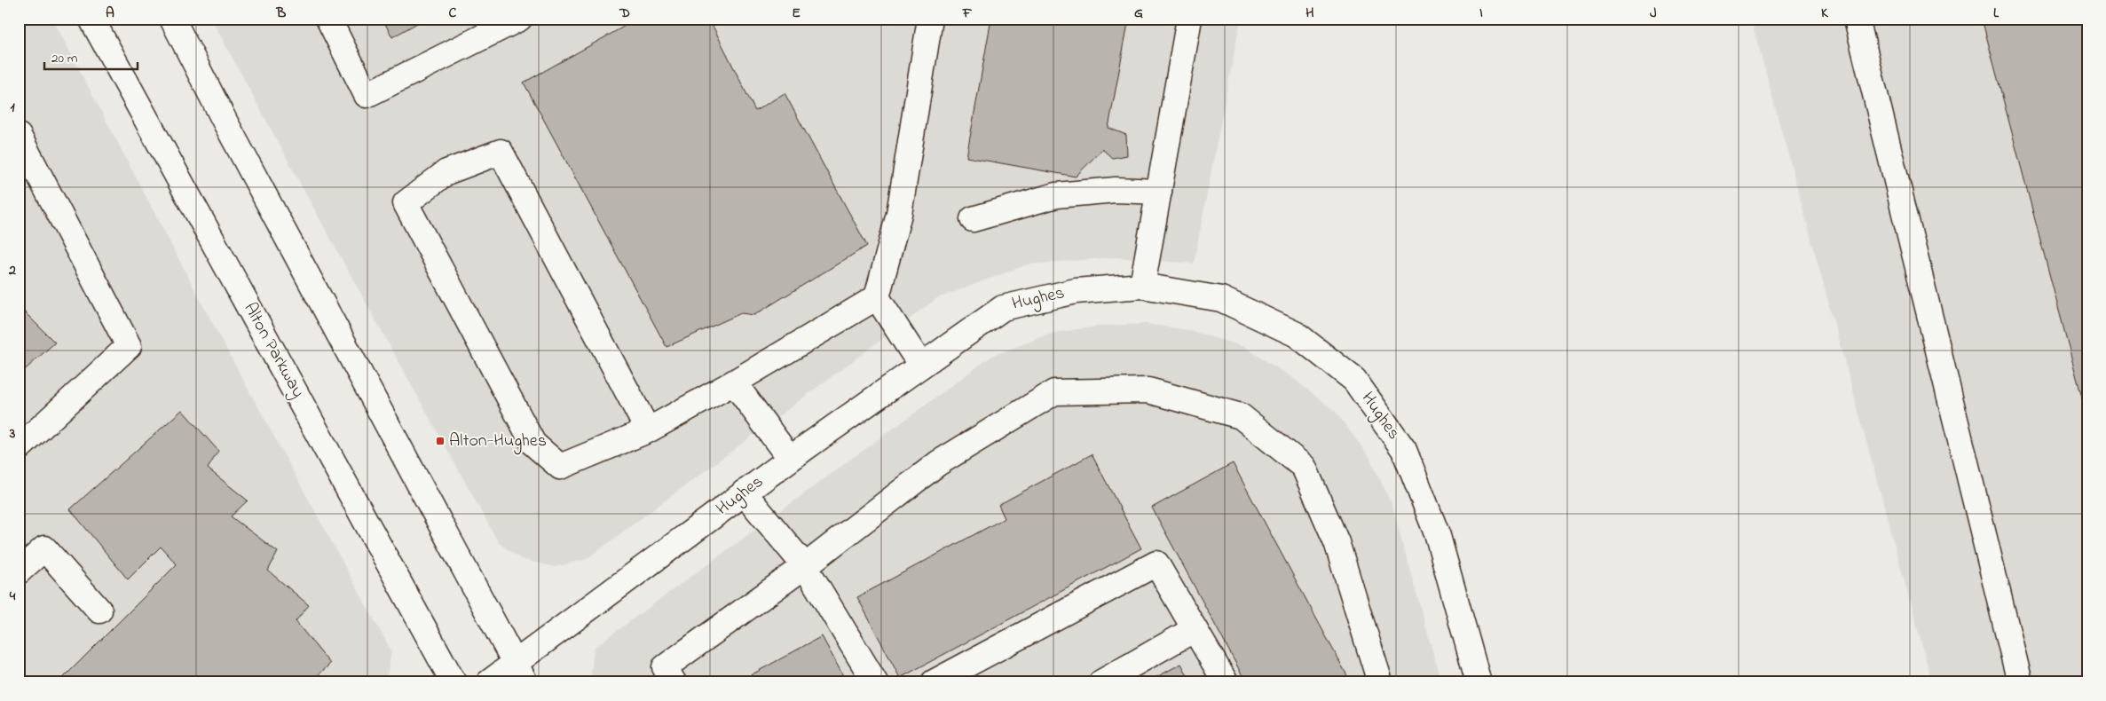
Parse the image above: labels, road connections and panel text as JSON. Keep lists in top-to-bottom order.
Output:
{
  "streets": {
    "main road": ["Hughes", "Alton Parkway"]
  },
  "places": {
    "transit": ["Alton-Hughes"]
  },
  "scale_bar": "20 m",
  "grid": {
    "columns": [
      "A",
      "B",
      "C",
      "D",
      "E",
      "F",
      "G",
      "H",
      "I",
      "J",
      "K",
      "L"
    ],
    "rows": [
      "1",
      "2",
      "3",
      "4"
    ]
  }
}
